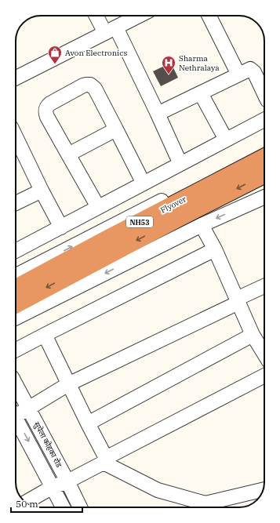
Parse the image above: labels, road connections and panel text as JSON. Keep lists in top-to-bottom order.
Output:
{
  "streets": {
    "highway": ["Flyover", "NH53"],
    "street": ["सुपेला कोहका रोड"]
  },
  "places": {
    "shop": ["Avon Electronics"],
    "hospital": ["Sharma Nethralaya"]
  },
  "scale_bar": "50 m"
}
